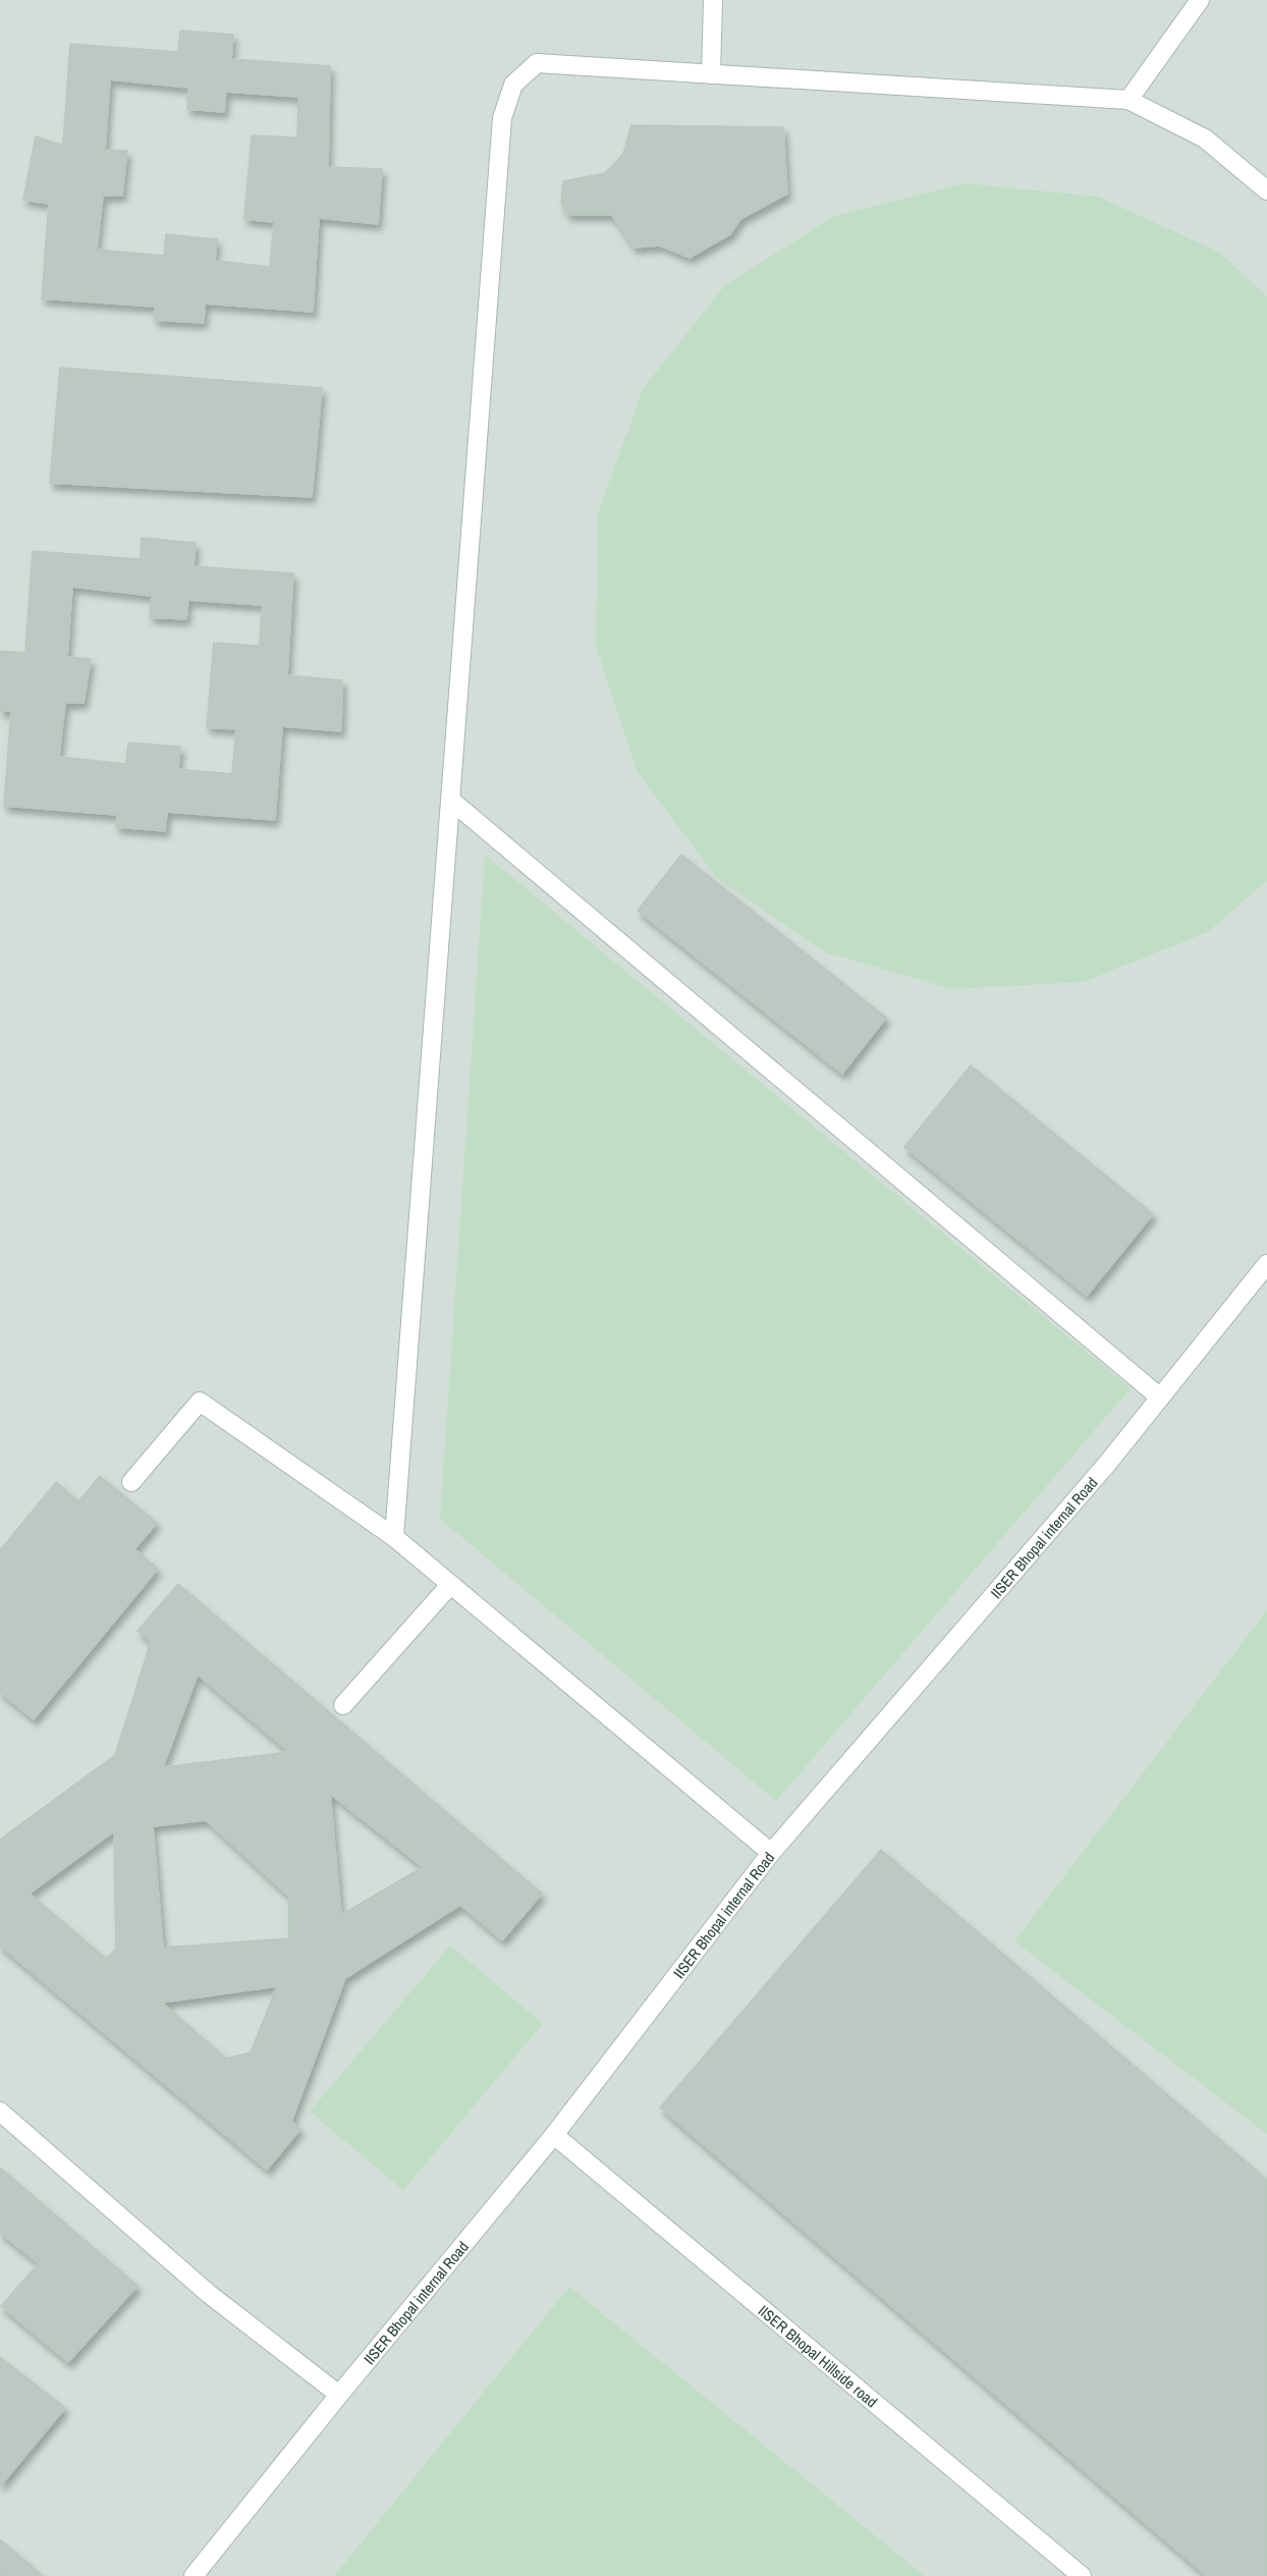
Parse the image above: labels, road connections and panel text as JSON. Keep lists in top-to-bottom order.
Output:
{
  "streets": {
    "street": ["IISER Bhopal internal Road", "IISER Bhopal Hillside road"]
  },
  "crossings": [
    ["IISER Bhopal internal Road", "IISER Bhopal Hillside road"]
  ]
}
